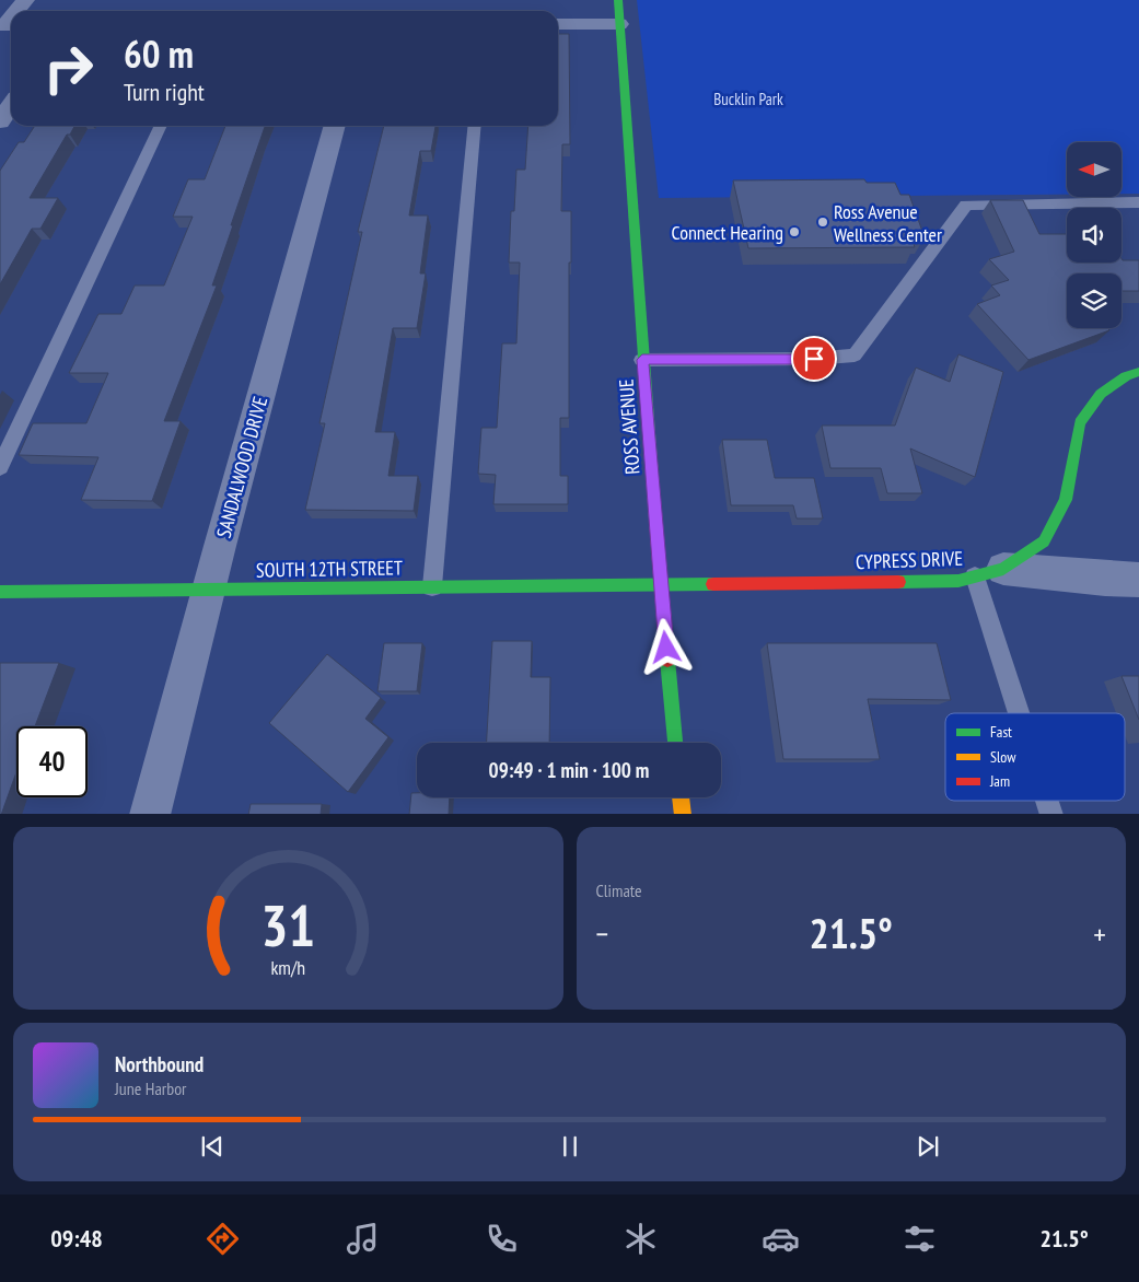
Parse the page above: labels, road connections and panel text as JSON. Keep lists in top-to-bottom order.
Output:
{
  "streets": {
    "street": [
      "ROSS AVENUE",
      "SANDALWOOD DRIVE",
      "CYPRESS DRIVE",
      "SOUTH 12TH STREET"
    ]
  },
  "crossings": [
    ["ROSS AVENUE", "CYPRESS DRIVE"],
    ["ROSS AVENUE", "SOUTH 12TH STREET"],
    ["SANDALWOOD DRIVE", "SOUTH 12TH STREET"],
    ["CYPRESS DRIVE", "SOUTH 12TH STREET"]
  ],
  "parks": ["Bucklin Park"],
  "places": ["Ross Avenue Wellness Center", "Connect Hearing"],
  "legend": ["Fast", "Slow", "Jam"],
  "north": "left",
  "page": {
    "turn": ["60 m", "Turn right"],
    "limit": "40",
    "trip": "09:49 · 1 min · 100 m",
    "tile": "Climate",
    "heat": ["−", "21.5°", "+"],
    "song": ["Northbound", "June Harbor"],
    "tabs": ["09:48", "21.5°"],
    "gauge": ["31", "km/h"]
  }
}
